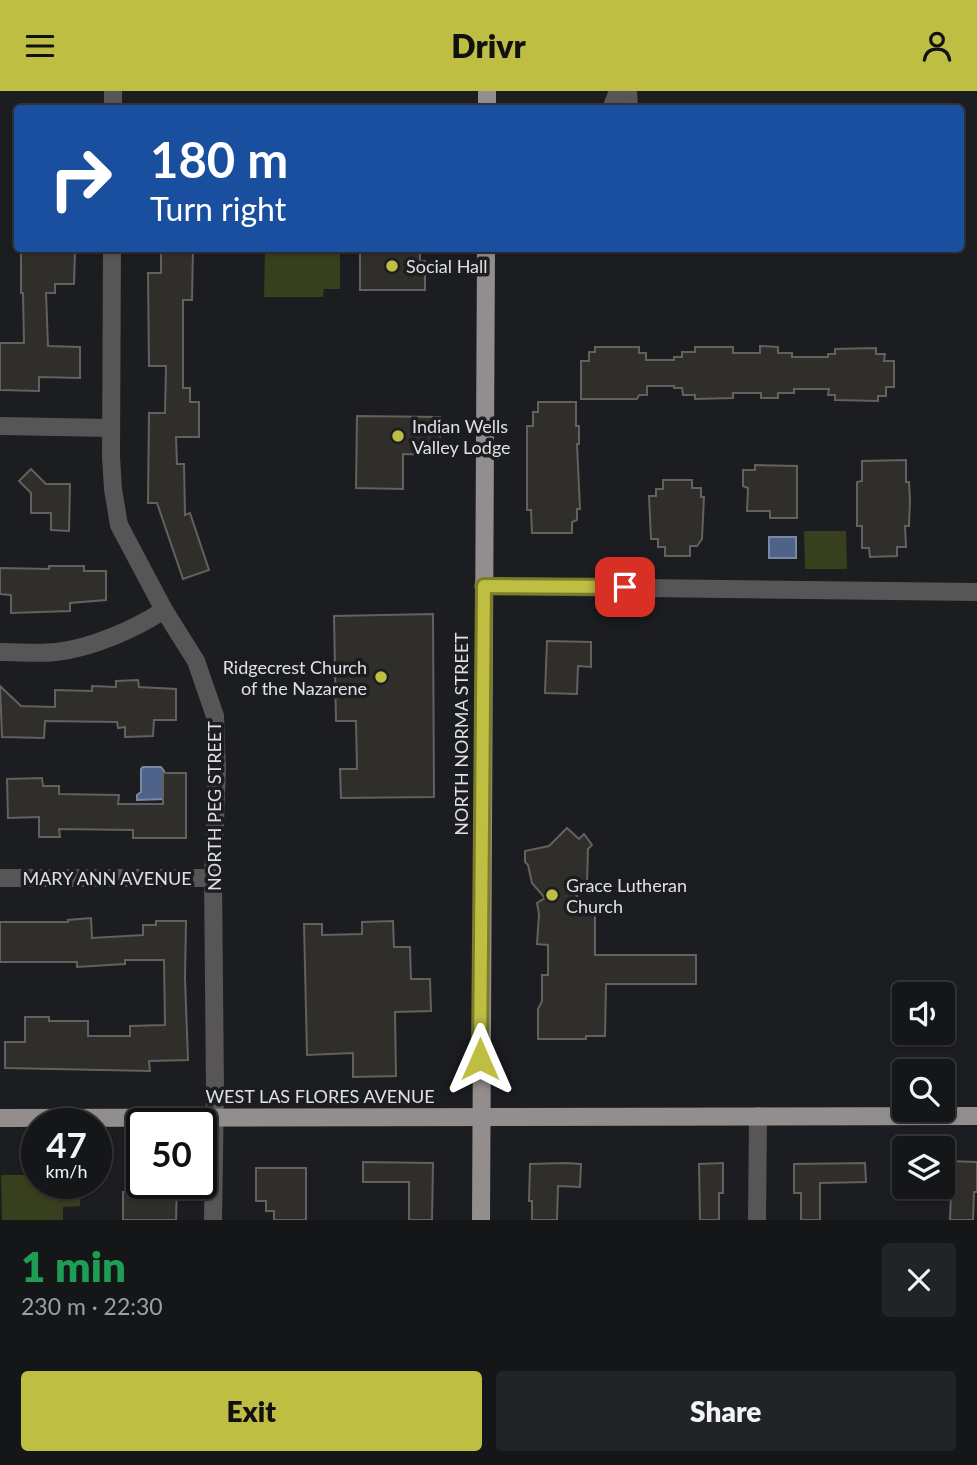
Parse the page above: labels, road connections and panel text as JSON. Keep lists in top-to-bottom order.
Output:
{
  "streets": {
    "main road": ["NORTH NORMA STREET", "WEST LAS FLORES AVENUE"],
    "street": ["NORTH PEG STREET", "MARY ANN AVENUE"]
  },
  "crossings": [
    ["NORTH NORMA STREET", "WEST LAS FLORES AVENUE"],
    ["NORTH PEG STREET", "MARY ANN AVENUE"]
  ],
  "places": [
    "Social Hall",
    "Indian Wells Valley Lodge",
    "Ridgecrest Church of the Nazarene",
    "Grace Lutheran Church"
  ],
  "page": {
    "header": "Drivr",
    "turn": ["180 m", "Turn right"],
    "speed": "47 km/h",
    "limit": "50",
    "heading": ["1 min", "230 m · 22:30"],
    "buttons": ["Exit", "Share"]
  }
}
